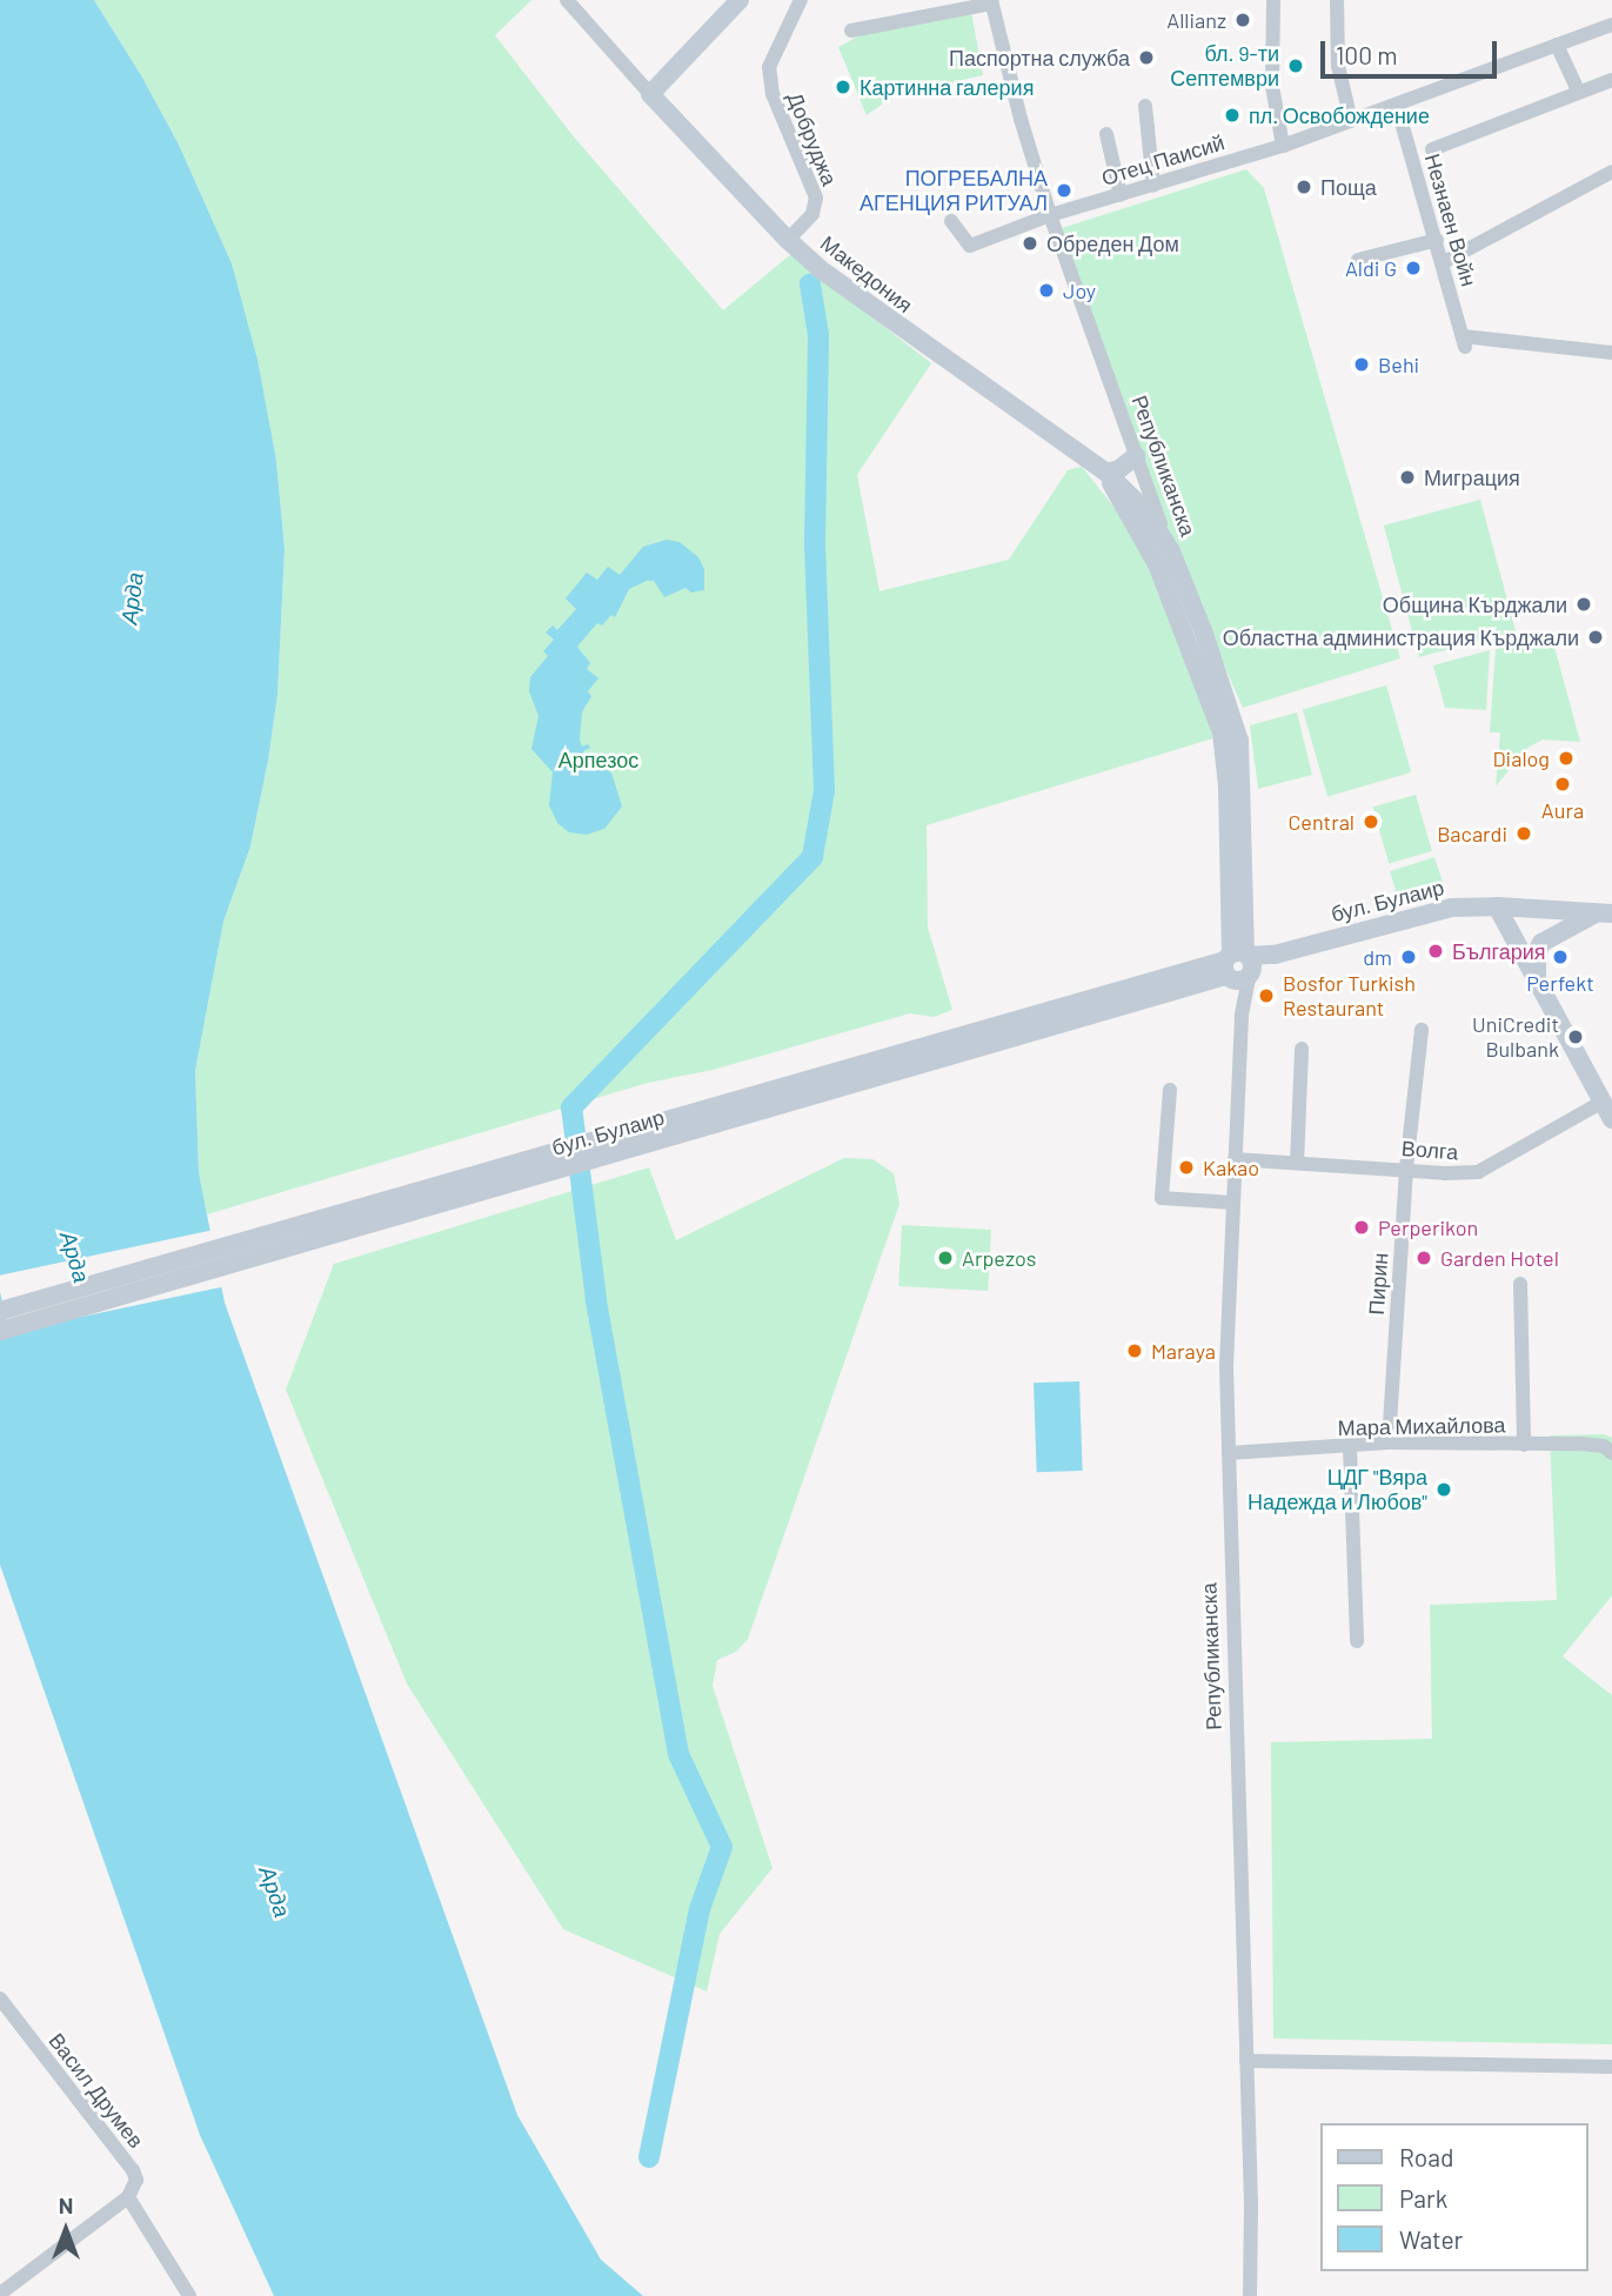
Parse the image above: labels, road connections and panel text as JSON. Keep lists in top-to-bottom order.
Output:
{
  "streets": {
    "main road": ["Македония", "Републиканска", "бул. Булаир"],
    "street": [
      "Добруджа",
      "Отец Паисий",
      "Незнаен Войн",
      "Волга",
      "Пирин",
      "Мара Михайлова",
      "Васил Друмев"
    ]
  },
  "crossings": [
    ["Добруджа", "Македония"],
    ["Отец Паисий", "Незнаен Войн"],
    ["Отец Паисий", "Републиканска"],
    ["Македония", "Републиканска"],
    ["Републиканска", "бул. Булаир"],
    ["Републиканска", "Волга"],
    ["Републиканска", "Мара Михайлова"],
    ["Волга", "Пирин"],
    ["Пирин", "Мара Михайлова"]
  ],
  "water": ["Арда"],
  "parks": ["Арпезос"],
  "places": [
    "Allianz",
    "Паспортна служба",
    "бл. 9-ти Септември",
    "Картинна галерия",
    "пл. Освобождение",
    "Поща",
    "ПОГРЕБАЛНА АГЕНЦИЯ РИТУАЛ",
    "Обреден Дом",
    "Aldi G",
    "Joy",
    "Behi",
    "Миграция",
    "Община Кърджали",
    "Областна администрация Кърджали",
    "Dialog",
    "Aura",
    "Central",
    "Bacardi",
    "България",
    "dm",
    "Perfekt",
    "Bosfor Turkish Restaurant",
    "UniCredit Bulbank",
    "Kakao",
    "Perperikon",
    "Arpezos",
    "Garden Hotel",
    "Maraya",
    "ЦДГ \"Вяра Надежда и Любов\""
  ],
  "legend": ["Road", "Park", "Water"],
  "scale_bar": "100 m",
  "north": "top"
}
